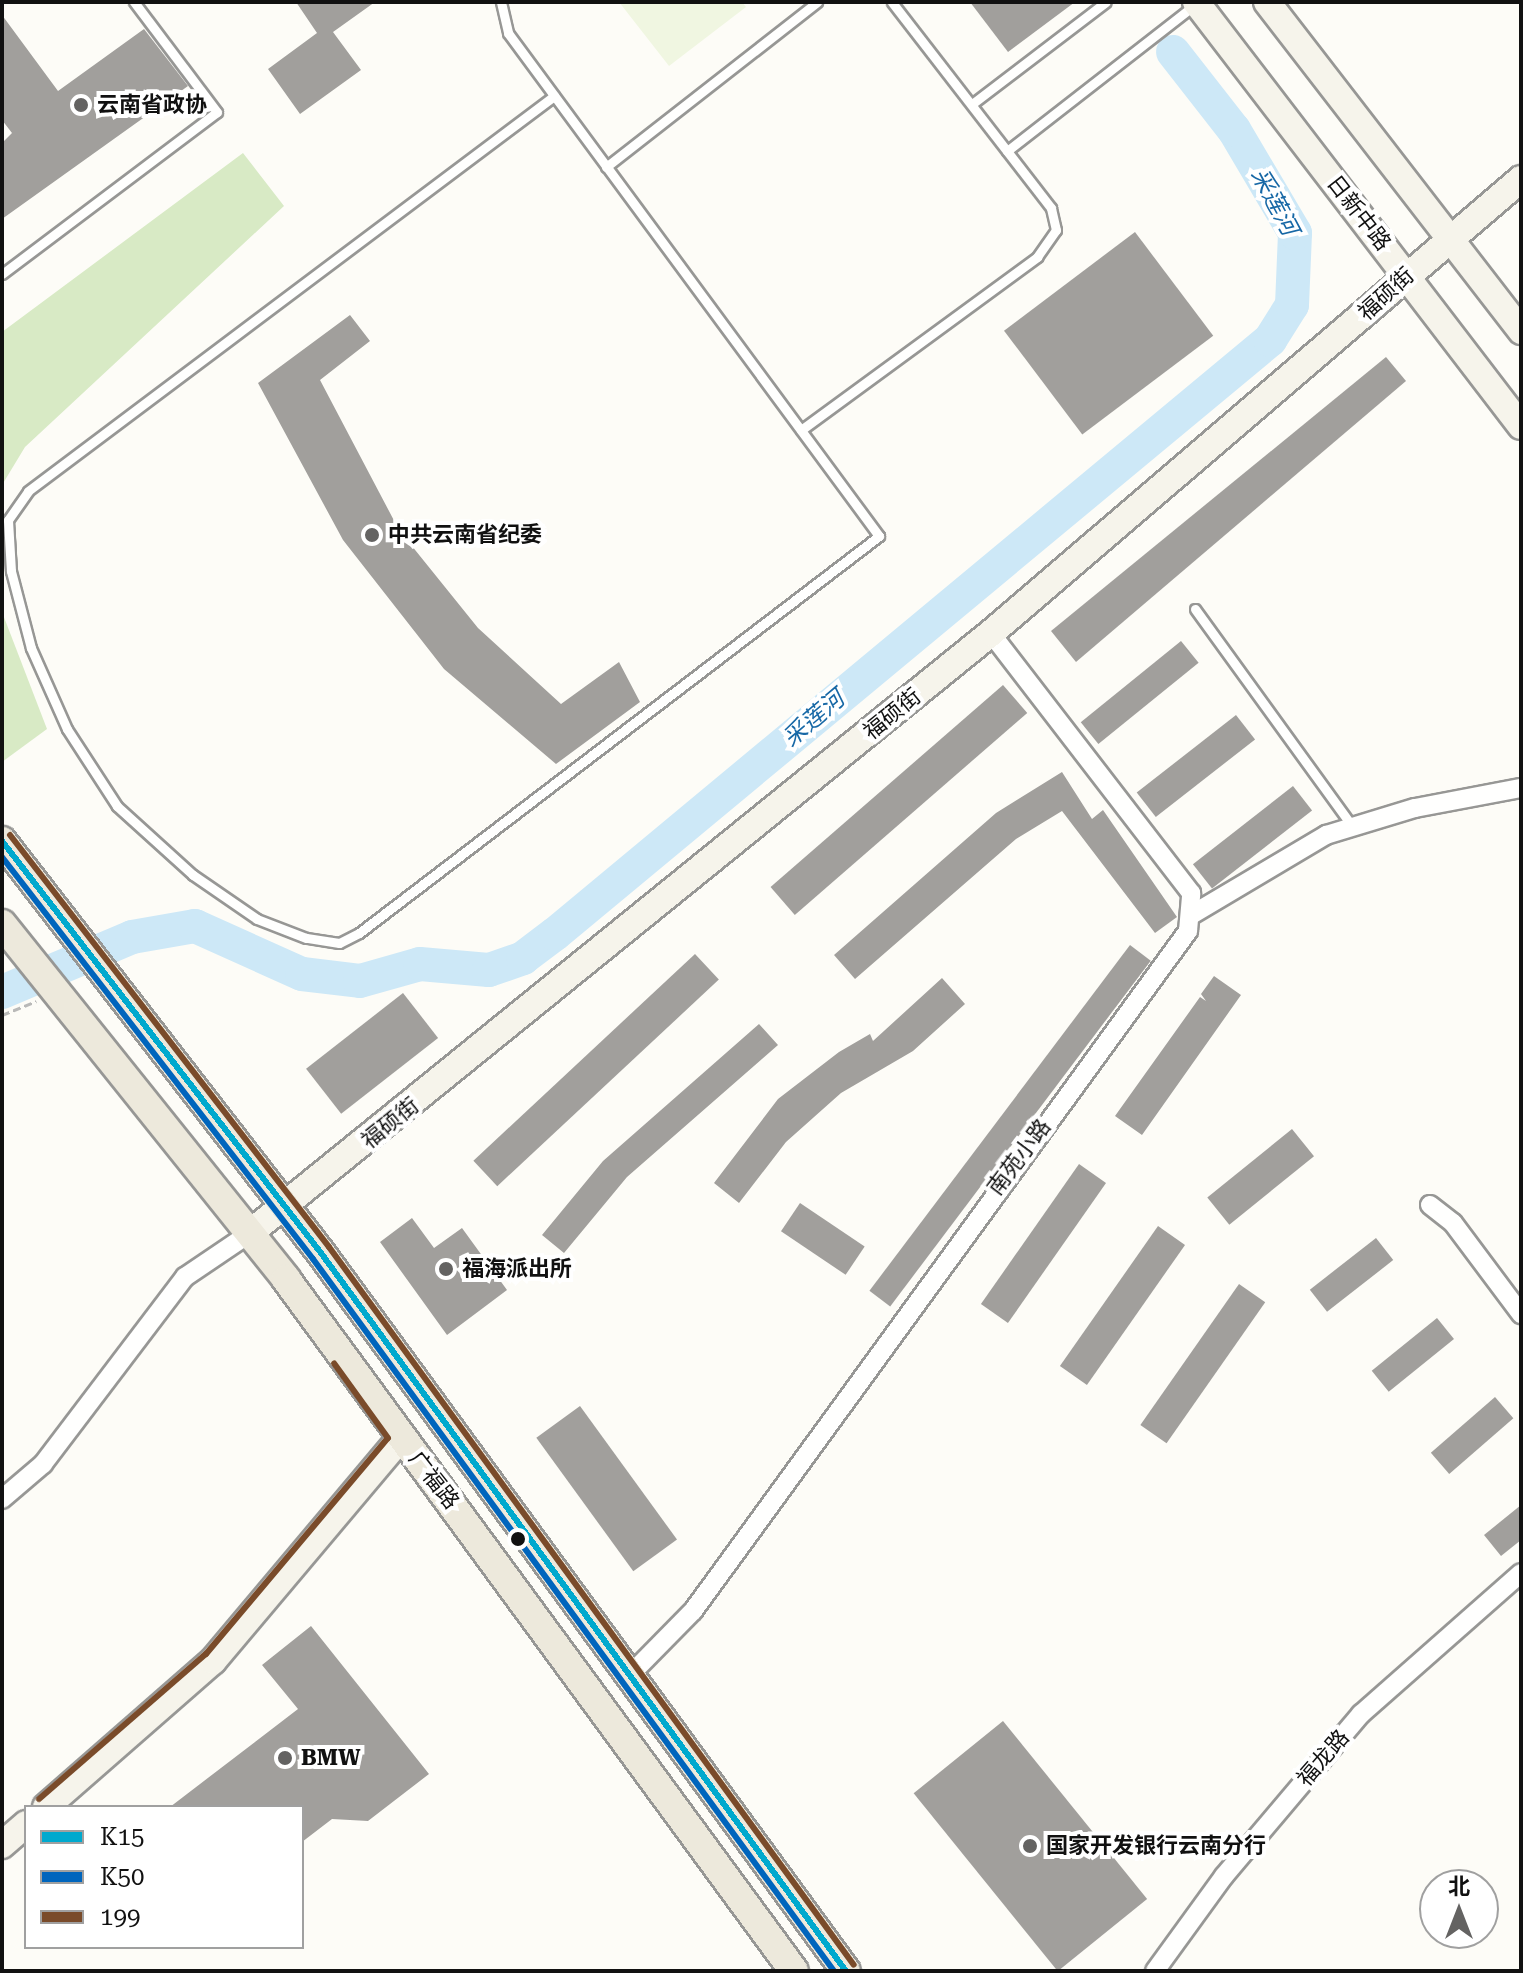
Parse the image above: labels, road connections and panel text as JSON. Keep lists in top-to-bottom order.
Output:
{
  "streets": {
    "main road": ["广福路"],
    "street": [
      "日新中路",
      "福硕街",
      "南苑小路",
      "福龙路"
    ]
  },
  "crossings": [
    ["日新中路", "福硕街"],
    ["福硕街", "广福路"],
    ["南苑小路", "广福路"]
  ],
  "water": ["采莲河"],
  "places": [
    "云南省政协",
    "中共云南省纪委",
    "福海派出所",
    "BMW",
    "国家开发银行云南分行"
  ],
  "lines": ["transit line 199", "transit line K15", "transit line K50"],
  "legend": ["K15", "K50", "199"],
  "north": "top"
}
